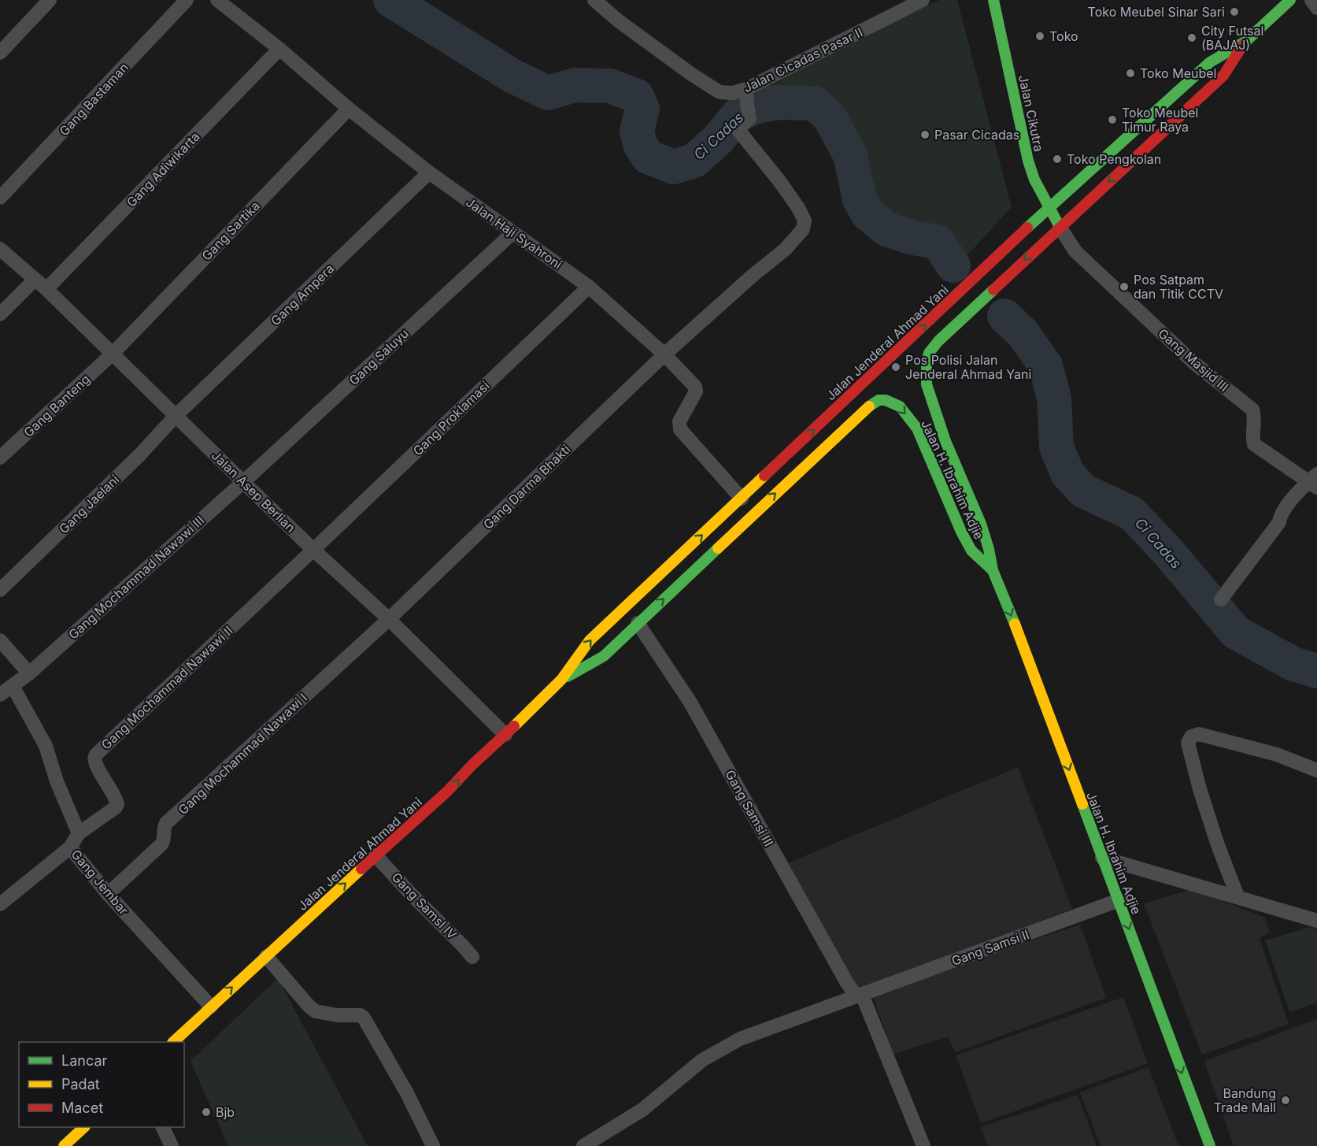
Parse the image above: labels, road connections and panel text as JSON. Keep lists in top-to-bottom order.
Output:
{
  "streets": {
    "main road": ["Jalan Cikutra", "Jalan Jenderal Ahmad Yani", "Jalan H. Ibrahim Adjie"],
    "street": [
      "Jalan Cicadas Pasar II",
      "Gang Bastaman",
      "Gang Adiwikarta",
      "Gang Sartika",
      "Jalan Haji Syahroni",
      "Gang Ampera",
      "Gang Saluyu",
      "Gang Masjid III",
      "Gang Banteng",
      "Gang Proklamasi",
      "Gang Darma Bhakti",
      "Jalan Asep Berlian",
      "Gang Jaelani",
      "Gang Mochammad Nawawi III",
      "Gang Mochammad Nawawi II",
      "Gang Mochammad Nawawi I",
      "Gang Samsi III",
      "Gang Jembar",
      "Gang Samsl IV",
      "Gang Samsi II"
    ]
  },
  "crossings": [
    ["Jalan Cicadas Pasar II", "Gang Darma Bhakti"],
    ["Jalan Cikutra", "Jalan Jenderal Ahmad Yani"],
    ["Jalan Cikutra", "Gang Masjid III"],
    ["Gang Adiwikarta", "Jalan Haji Syahroni"],
    ["Gang Adiwikarta", "Jalan Asep Berlian"],
    ["Gang Sartika", "Jalan Haji Syahroni"],
    ["Gang Sartika", "Gang Banteng"],
    ["Gang Sartika", "Jalan Asep Berlian"],
    ["Jalan Haji Syahroni", "Gang Ampera"],
    ["Jalan Haji Syahroni", "Jalan Jenderal Ahmad Yani"],
    ["Jalan Haji Syahroni", "Gang Saluyu"],
    ["Jalan Haji Syahroni", "Gang Proklamasi"],
    ["Jalan Haji Syahroni", "Gang Darma Bhakti"],
    ["Gang Ampera", "Jalan Asep Berlian"],
    ["Gang Ampera", "Gang Jaelani"],
    ["Jalan Jenderal Ahmad Yani", "Gang Masjid III"],
    ["Jalan Jenderal Ahmad Yani", "Jalan H. Ibrahim Adjie"],
    ["Jalan Jenderal Ahmad Yani", "Jalan Asep Berlian"],
    ["Jalan Jenderal Ahmad Yani", "Gang Samsi III"],
    ["Jalan Jenderal Ahmad Yani", "Gang Jembar"],
    ["Jalan Jenderal Ahmad Yani", "Gang Samsl IV"],
    ["Gang Saluyu", "Jalan Asep Berlian"],
    ["Gang Saluyu", "Gang Mochammad Nawawi III"],
    ["Gang Banteng", "Jalan Asep Berlian"],
    ["Gang Proklamasi", "Jalan Asep Berlian"],
    ["Gang Proklamasi", "Gang Mochammad Nawawi II"],
    ["Jalan H. Ibrahim Adjie", "Gang Samsi II"],
    ["Gang Darma Bhakti", "Jalan Asep Berlian"],
    ["Gang Darma Bhakti", "Gang Mochammad Nawawi I"],
    ["Jalan Asep Berlian", "Gang Jaelani"],
    ["Jalan Asep Berlian", "Gang Mochammad Nawawi III"],
    ["Jalan Asep Berlian", "Gang Mochammad Nawawi II"],
    ["Jalan Asep Berlian", "Gang Mochammad Nawawi I"],
    ["Gang Mochammad Nawawi III", "Gang Jembar"],
    ["Gang Mochammad Nawawi II", "Gang Jembar"],
    ["Gang Mochammad Nawawi I", "Gang Jembar"],
    ["Gang Samsi III", "Gang Samsi II"]
  ],
  "one_way": ["Jalan H. Ibrahim Adjie"],
  "water": ["Ci Cadas"],
  "places": [
    "Toko Meubel Sinar Sari",
    "Toko",
    "City Futsal (BAJAJ)",
    "Toko Meubel",
    "Toko Meubel Timur Raya",
    "Pasar Cicadas",
    "Toko Pengkolan",
    "Pos Satpam dan Titik CCTV",
    "Pos Polisi Jalan Jenderal Ahmad Yani",
    "Bandung Trade Mall",
    "Bjb"
  ],
  "legend": ["Lancar", "Padat", "Macet"]
}
